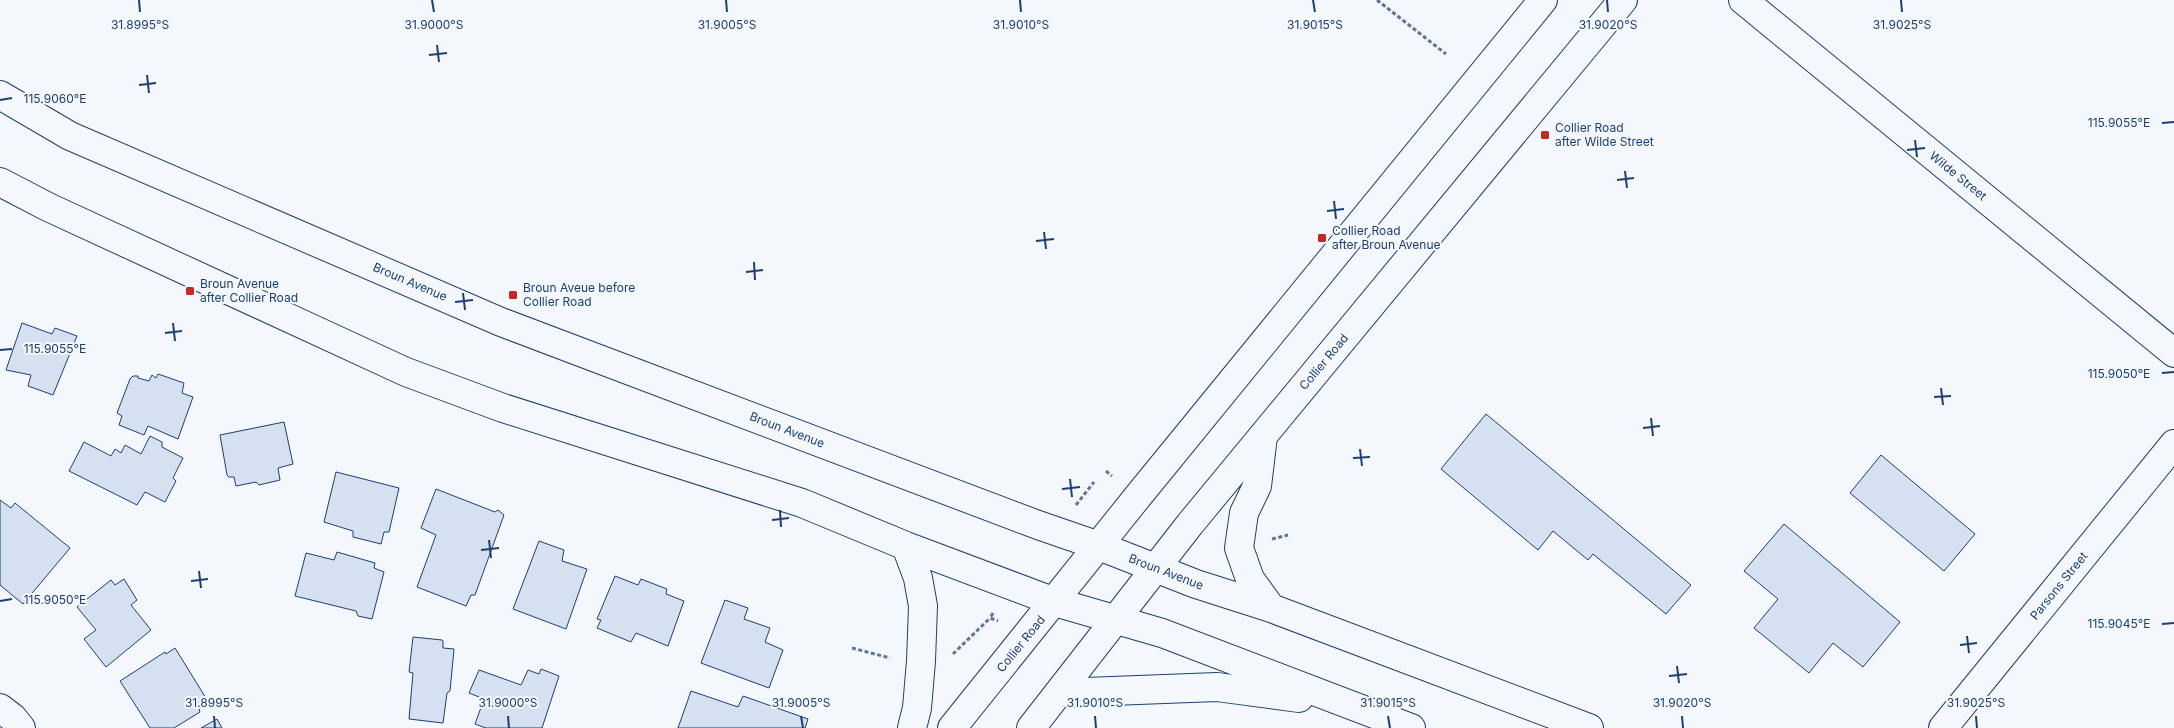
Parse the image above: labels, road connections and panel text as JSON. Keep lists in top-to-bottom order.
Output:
{
  "streets": {
    "main road": [
      "Wilde Street",
      "Broun Avenue",
      "Collier Road",
      "Parsons Street"
    ]
  },
  "crossings": [
    ["Broun Avenue", "Collier Road"]
  ],
  "places": {
    "transit": [
      "Collier Road after Wilde Street",
      "Collier Road after Broun Avenue",
      "Broun Avenue after Collier Road",
      "Broun Aveue before Collier Road"
    ]
  },
  "coordinates": [
    "31.8995°S",
    "31.9000°S",
    "31.9005°S",
    "31.9010°S",
    "31.9015°S",
    "31.9020°S",
    "31.9025°S",
    "115.9060°E",
    "115.9055°E",
    "115.9050°E",
    "115.9045°E"
  ]
}
